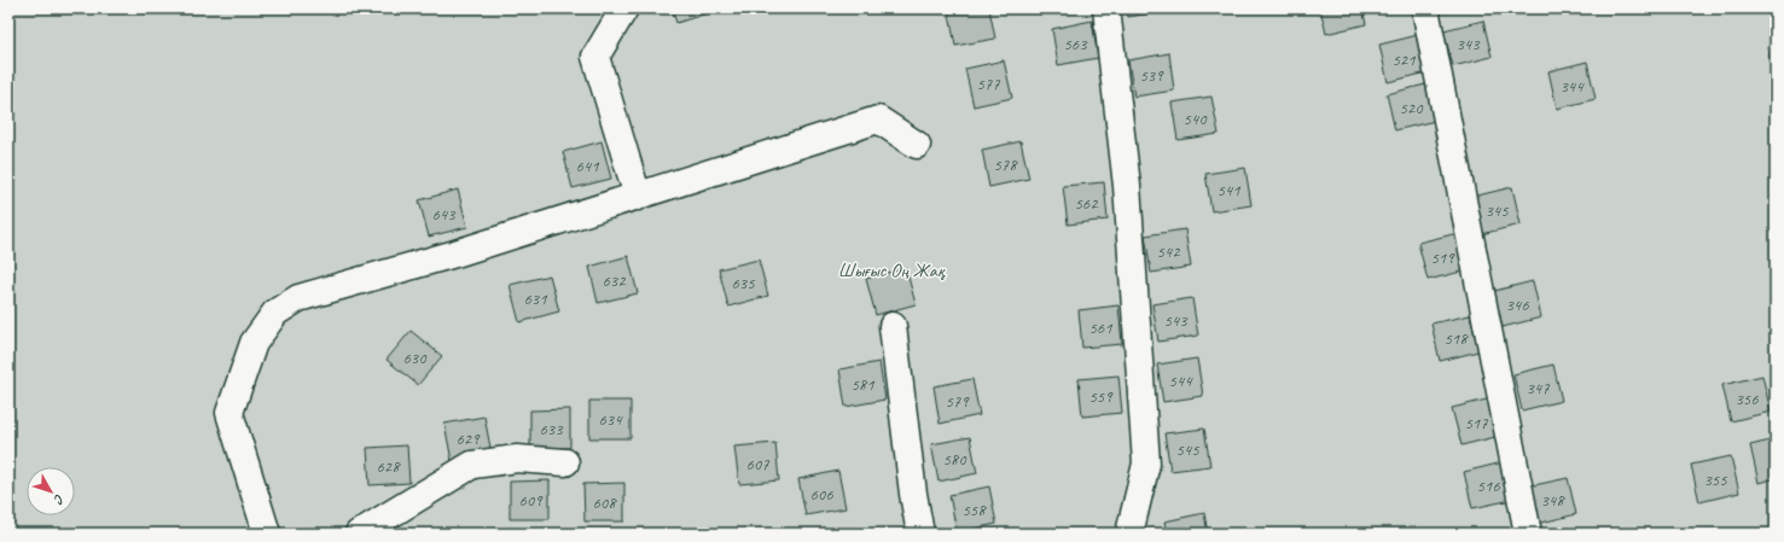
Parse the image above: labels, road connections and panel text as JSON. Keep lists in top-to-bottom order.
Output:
{
  "parks": ["Шығыс Оң Жақ"],
  "house_numbers": [
    "563",
    "343",
    "521",
    "539",
    "577",
    "344",
    "520",
    "540",
    "578",
    "641",
    "541",
    "562",
    "345",
    "643",
    "542",
    "519",
    "632",
    "635",
    "631",
    "346",
    "543",
    "561",
    "518",
    "630",
    "544",
    "581",
    "347",
    "559",
    "356",
    "579",
    "634",
    "517",
    "633",
    "629",
    "545",
    "580",
    "607",
    "628",
    "355",
    "516",
    "606",
    "609",
    "348",
    "608",
    "558"
  ],
  "north": "bottom right"
}
